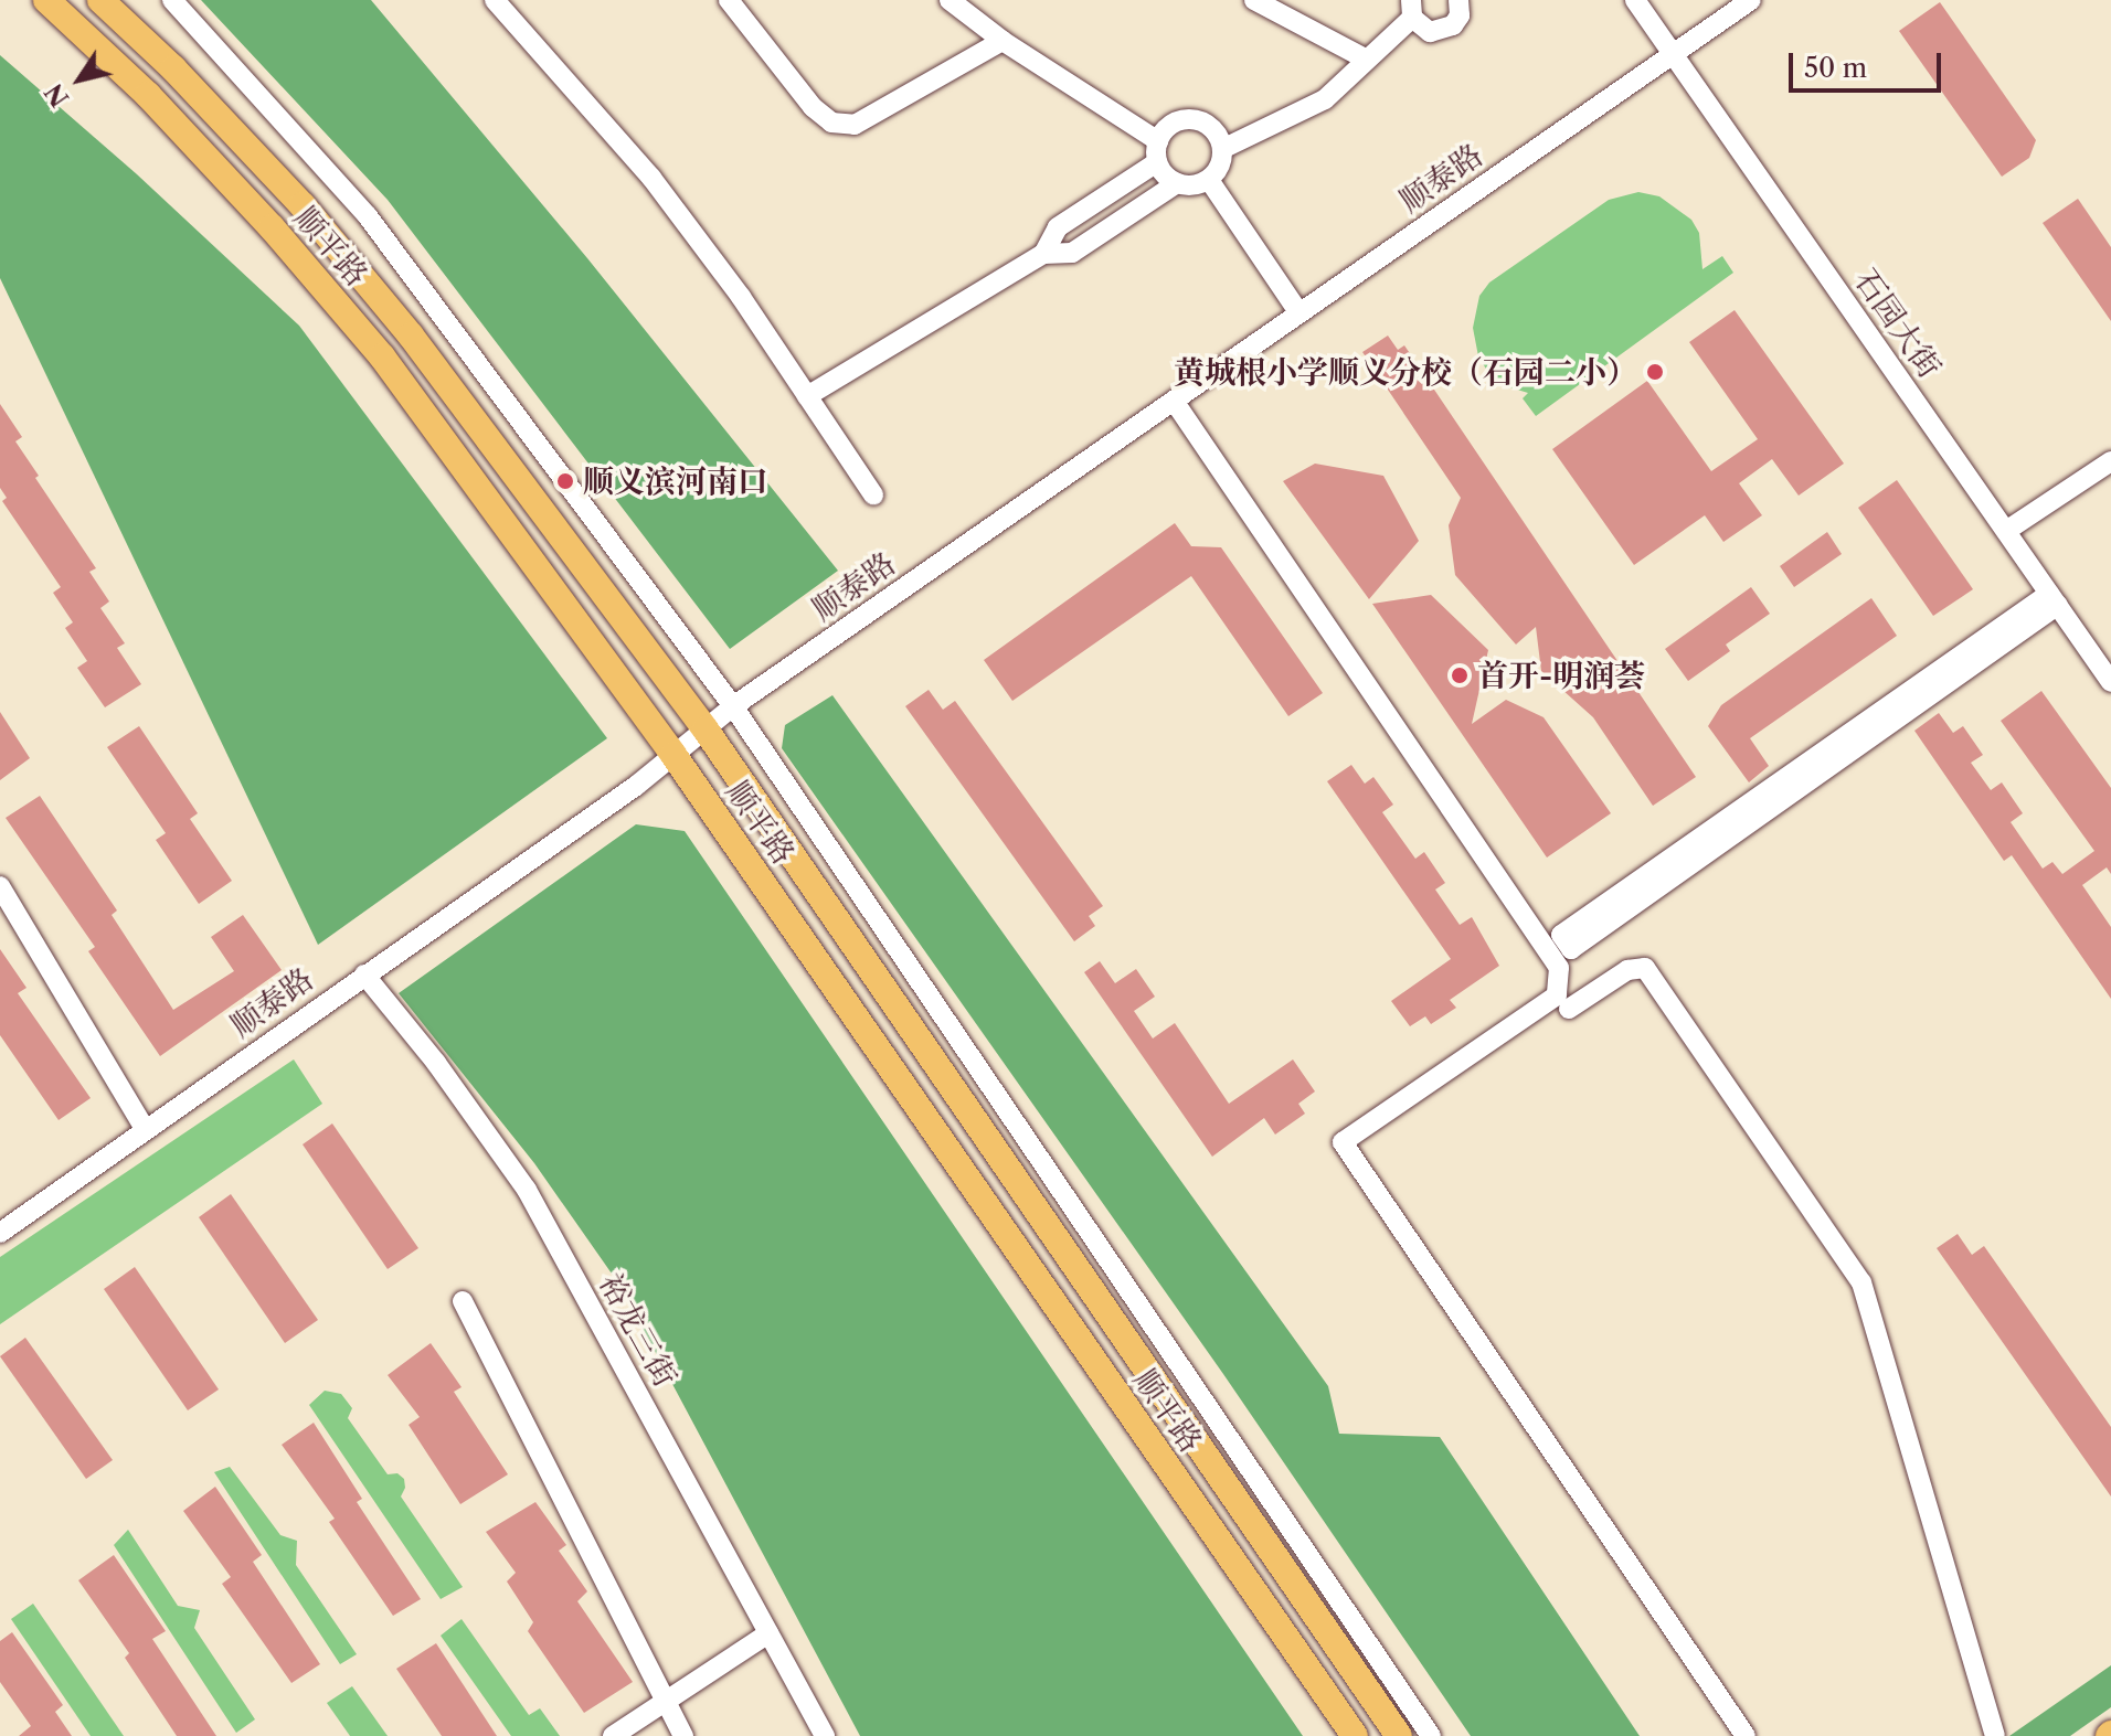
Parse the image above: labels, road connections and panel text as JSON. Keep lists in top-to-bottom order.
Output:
{
  "streets": {
    "main road": ["顺平路"],
    "street": ["顺泰路", "石园大街", "裕龙三街"]
  },
  "crossings": [
    ["顺泰路", "顺平路"],
    ["顺泰路", "石园大街"],
    ["顺泰路", "裕龙三街"]
  ],
  "places": ["黄城根小学顺义分校（石园二小）", "顺义滨河南口", "首开-明润荟"],
  "scale_bar": "50 m",
  "north": "bottom left"
}
